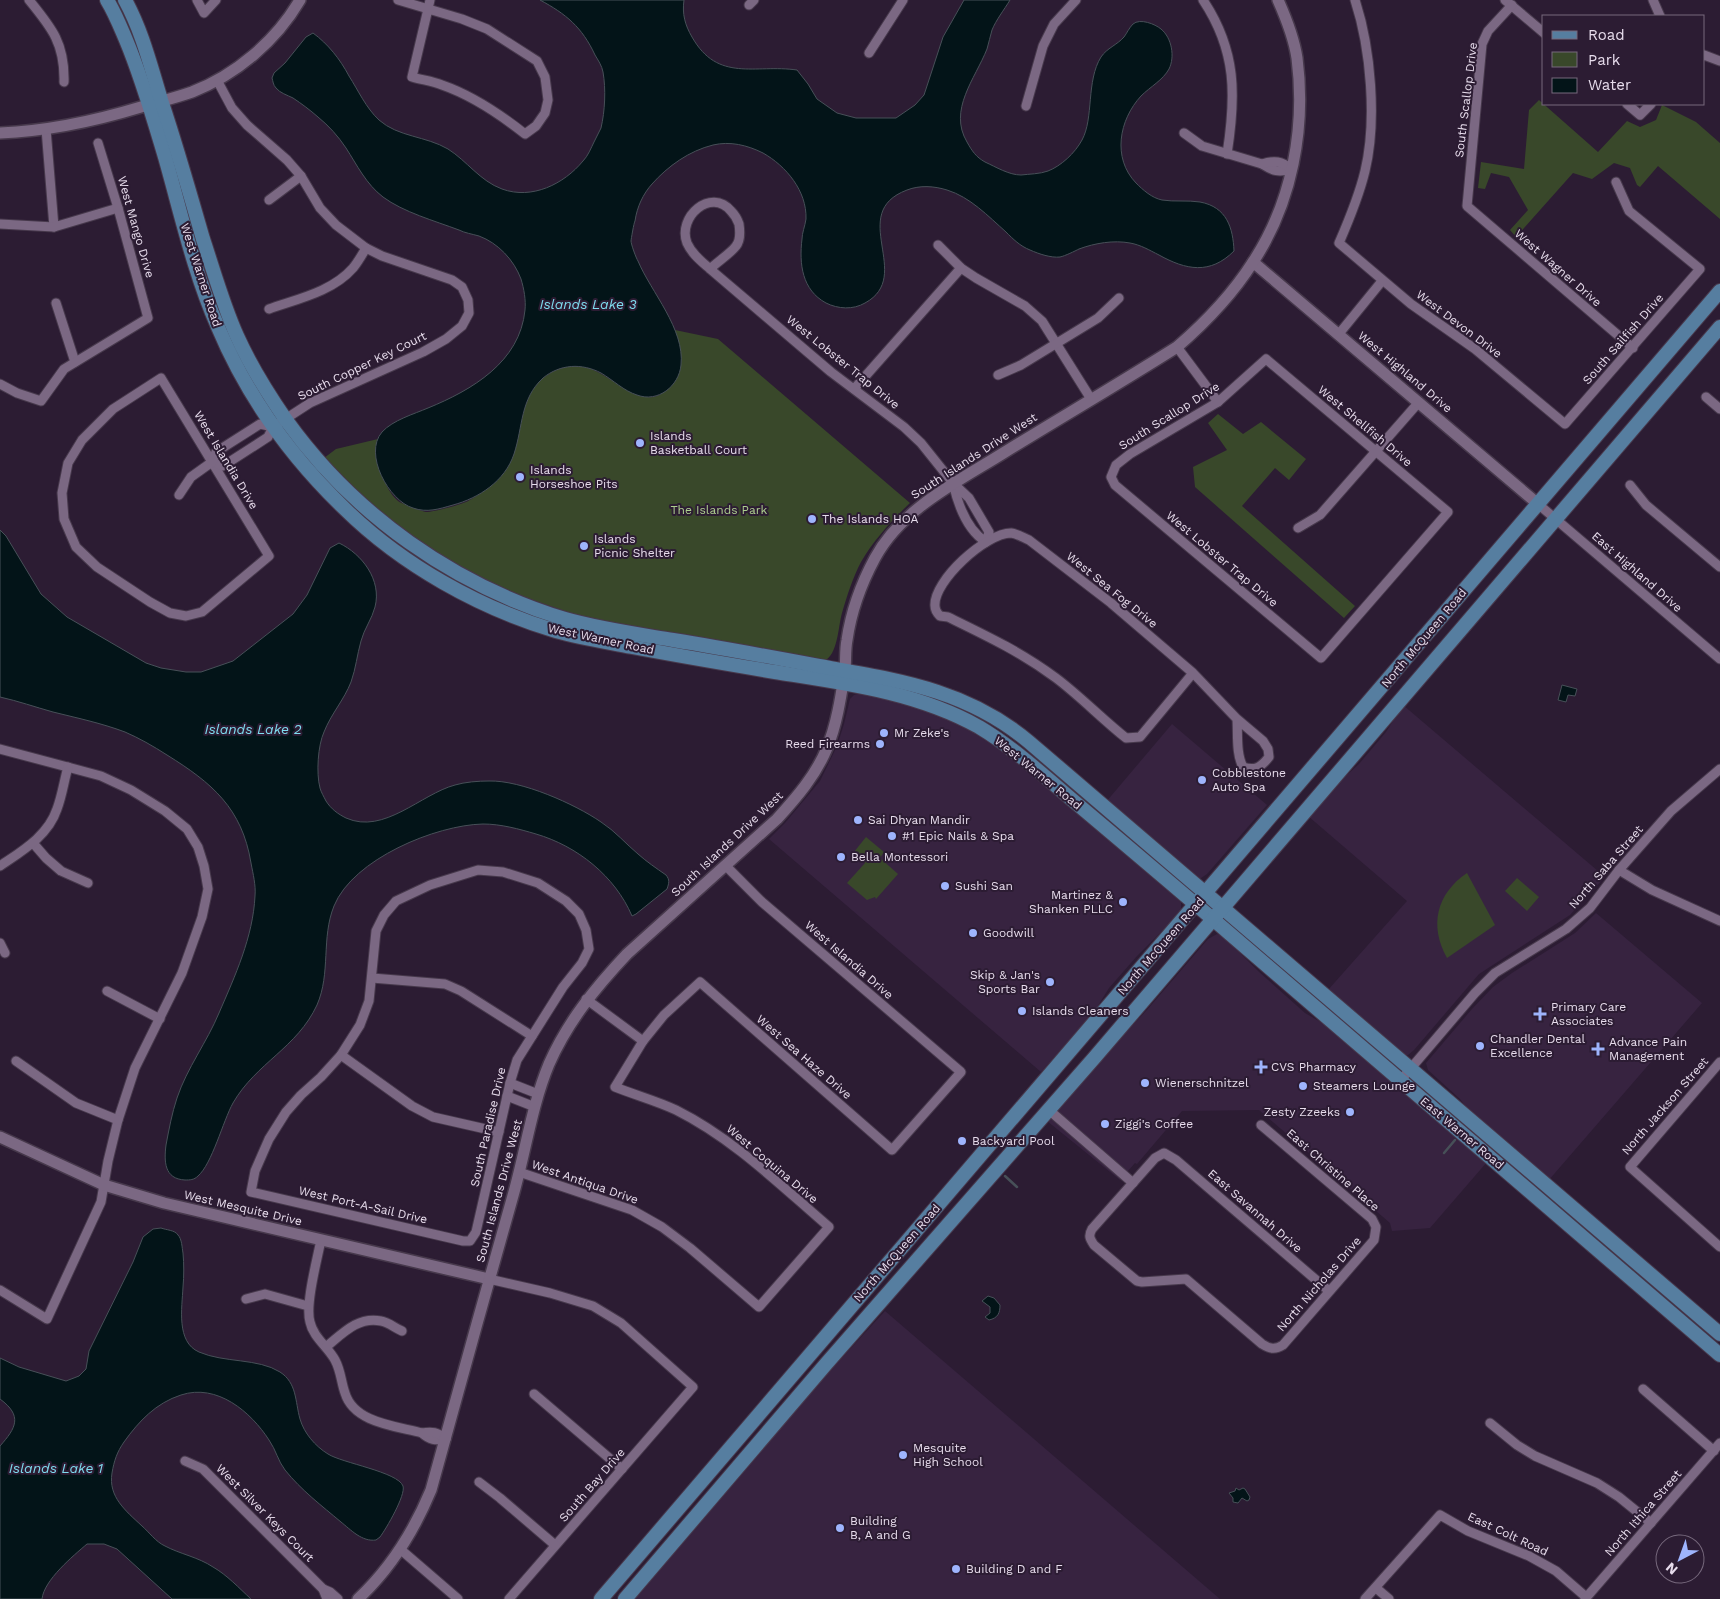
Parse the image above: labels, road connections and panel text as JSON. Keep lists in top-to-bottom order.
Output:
{
  "streets": {
    "main road": ["West Warner Road", "North McQueen Road", "East Warner Road"],
    "street": [
      "South Scallop Drive",
      "West Mango Drive",
      "West Wagner Drive",
      "West Devon Drive",
      "South Sailfish Drive",
      "West Lobster Trap Drive",
      "South Copper Key Court",
      "West Highland Drive",
      "West Shellfish Drive",
      "South Islands Drive West",
      "West Islandia Drive",
      "East Highland Drive",
      "West Sea Fog Drive",
      "North Saba Street",
      "West Sea Haze Drive",
      "North Jackson Street",
      "South Paradise Drive",
      "West Coquina Drive",
      "East Christine Place",
      "West Antiqua Drive",
      "West Port-A-Sail Drive",
      "West Mesquite Drive",
      "East Savannah Drive",
      "North Nicholas Drive",
      "South Bay Drive",
      "West Silver Keys Court",
      "North Ithica Street",
      "East Colt Road"
    ]
  },
  "crossings": [
    ["South Scallop Drive", "West Wagner Drive"],
    ["South Scallop Drive", "West Lobster Trap Drive"],
    ["South Scallop Drive", "West Shellfish Drive"],
    ["West Wagner Drive", "South Sailfish Drive"],
    ["West Warner Road", "South Copper Key Court"],
    ["West Warner Road", "South Islands Drive West"],
    ["West Warner Road", "North McQueen Road"],
    ["West Warner Road", "East Warner Road"],
    ["West Devon Drive", "South Sailfish Drive"],
    ["West Lobster Trap Drive", "West Shellfish Drive"],
    ["West Lobster Trap Drive", "South Islands Drive West"],
    ["South Copper Key Court", "West Islandia Drive"],
    ["West Highland Drive", "South Islands Drive West"],
    ["West Highland Drive", "East Highland Drive"],
    ["West Highland Drive", "North McQueen Road"],
    ["South Islands Drive West", "West Islandia Drive"],
    ["South Islands Drive West", "West Antiqua Drive"],
    ["South Islands Drive West", "West Mesquite Drive"],
    ["South Islands Drive West", "South Bay Drive"],
    ["West Islandia Drive", "West Sea Haze Drive"],
    ["East Highland Drive", "North McQueen Road"],
    ["North McQueen Road", "East Warner Road"],
    ["North Saba Street", "East Warner Road"],
    ["West Sea Haze Drive", "West Coquina Drive"],
    ["South Paradise Drive", "West Port-A-Sail Drive"],
    ["West Coquina Drive", "West Antiqua Drive"],
    ["East Christine Place", "North Nicholas Drive"],
    ["West Mesquite Drive", "South Bay Drive"],
    ["East Savannah Drive", "North Nicholas Drive"],
    ["North Ithica Street", "East Colt Road"]
  ],
  "water": ["Islands Lake 3", "Islands Lake 2", "Islands Lake 1"],
  "parks": ["The Islands Park"],
  "places": {
    "other": [
      "Islands Basketball Court",
      "Islands Horseshoe Pits",
      "The Islands HOA",
      "Islands Picnic Shelter",
      "Mr Zeke's",
      "Reed Firearms",
      "Cobblestone Auto Spa",
      "Sai Dhyan Mandir",
      "#1 Epic Nails & Spa",
      "Bella Montessori",
      "Sushi San",
      "Martinez & Shanken PLLC",
      "Goodwill",
      "Skip & Jan's Sports Bar",
      "Islands Cleaners",
      "Chandler Dental Excellence",
      "Wienerschnitzel",
      "Steamers Lounge",
      "Zesty Zzeeks",
      "Ziggi's Coffee",
      "Backyard Pool",
      "Mesquite High School",
      "Building B, A and G",
      "Building D and F"
    ],
    "health": ["Primary Care Associates", "Advance Pain Management", "CVS Pharmacy"]
  },
  "legend": ["Road", "Park", "Water"],
  "north": "bottom left"
}
